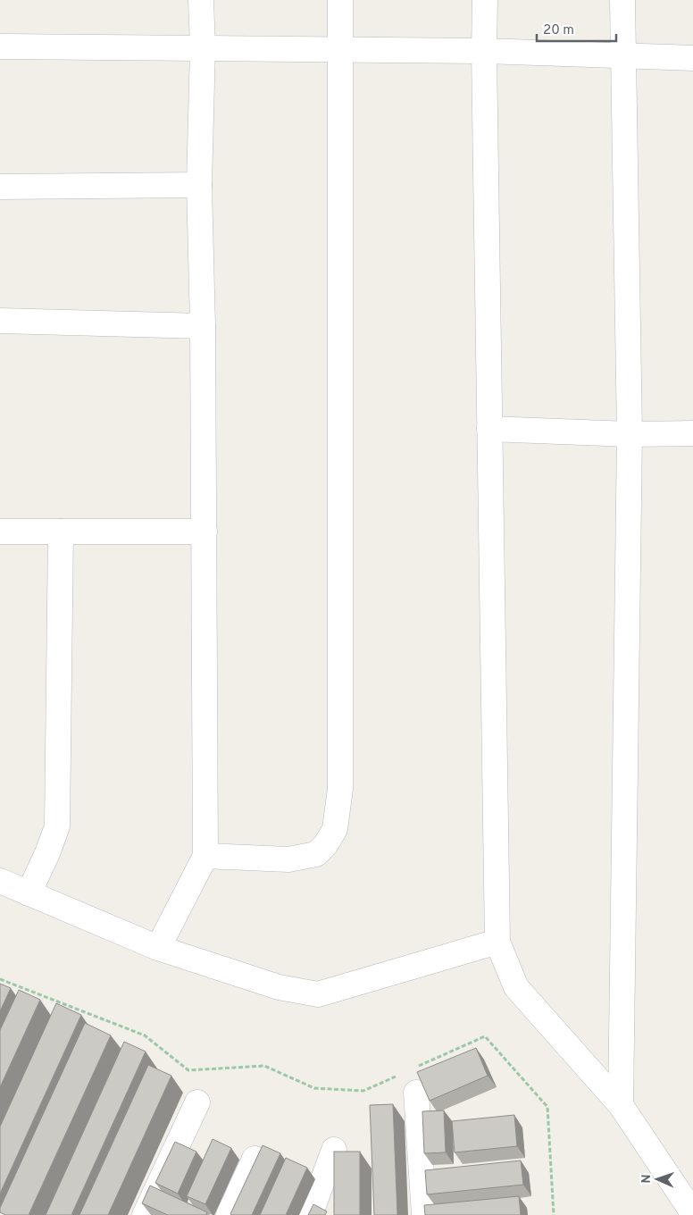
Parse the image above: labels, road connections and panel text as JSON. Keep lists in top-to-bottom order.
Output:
{
  "scale_bar": "20 m",
  "north": "left"
}
